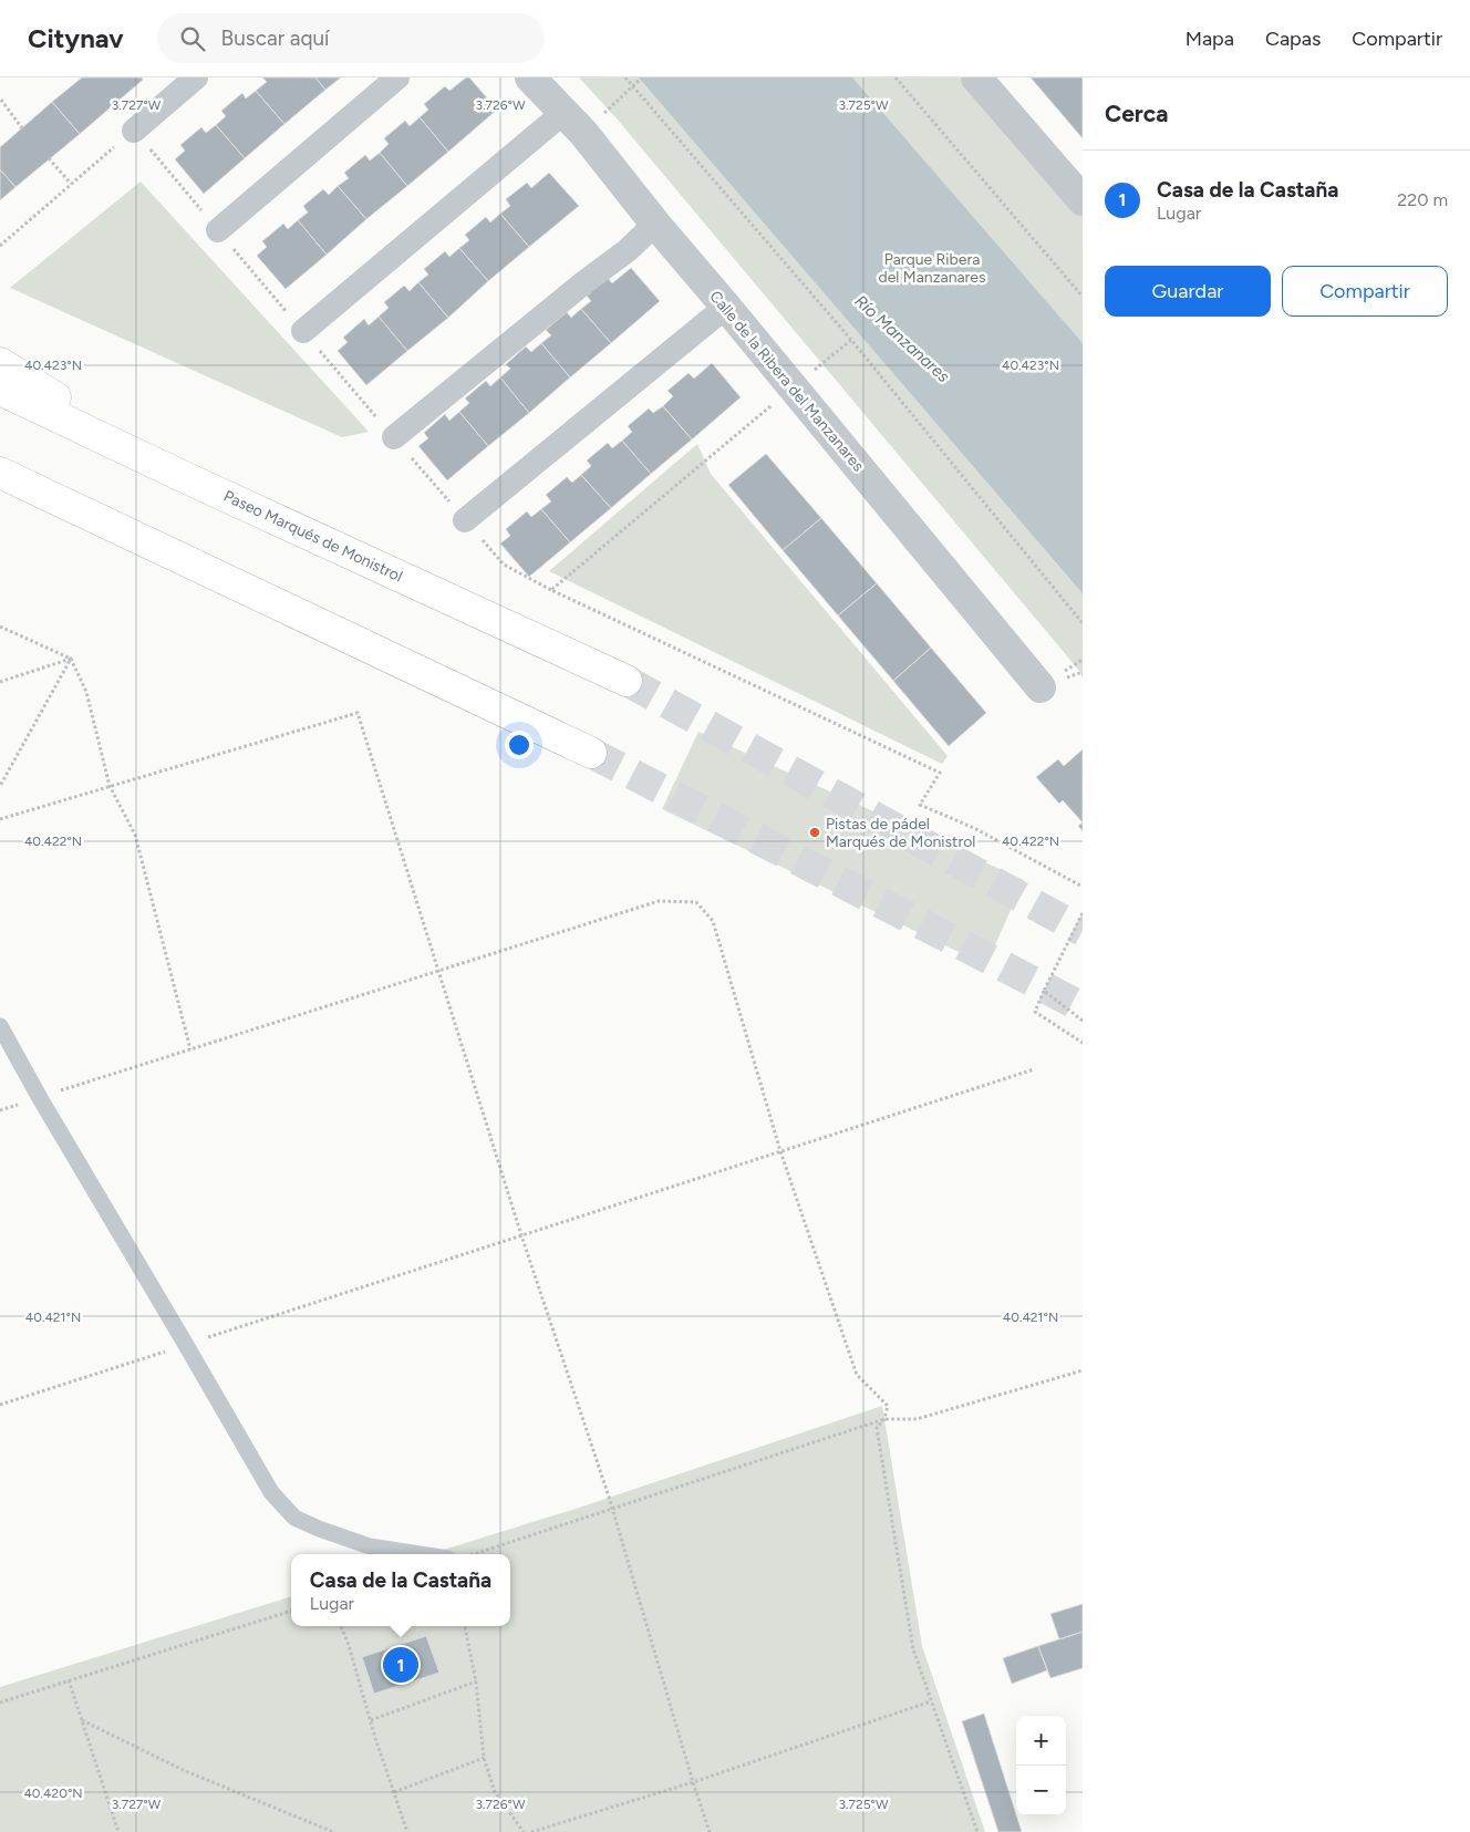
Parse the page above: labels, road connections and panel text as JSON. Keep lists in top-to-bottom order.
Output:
{
  "streets": {
    "highway": ["Paseo Marqués de Monistrol"],
    "street": ["Calle de la Ribera del Manzanares"]
  },
  "water": ["Río Manzanares"],
  "parks": ["Parque Ribera del Manzanares"],
  "places": ["Pistas de pádel Marqués de Monistrol"],
  "page": {
    "header": "Citynav",
    "search": "Buscar aquí",
    "nav": ["Mapa", "Capas", "Compartir"],
    "heading": "Cerca",
    "list": [
      {
        "mark": "1",
        "name": "Casa de la Castaña",
        "note": "Lugar",
        "value": "220 m"
      }
    ],
    "buttons": ["Guardar", "Compartir"],
    "popup": ["Casa de la Castaña", "Lugar"],
    "pins": "1",
    "map_buttons": ["+", "−"]
  },
  "coordinates": [
    "3.727°W",
    "3.726°W",
    "3.725°W",
    "40.423°N",
    "40.422°N",
    "40.421°N",
    "40.420°N"
  ]
}
